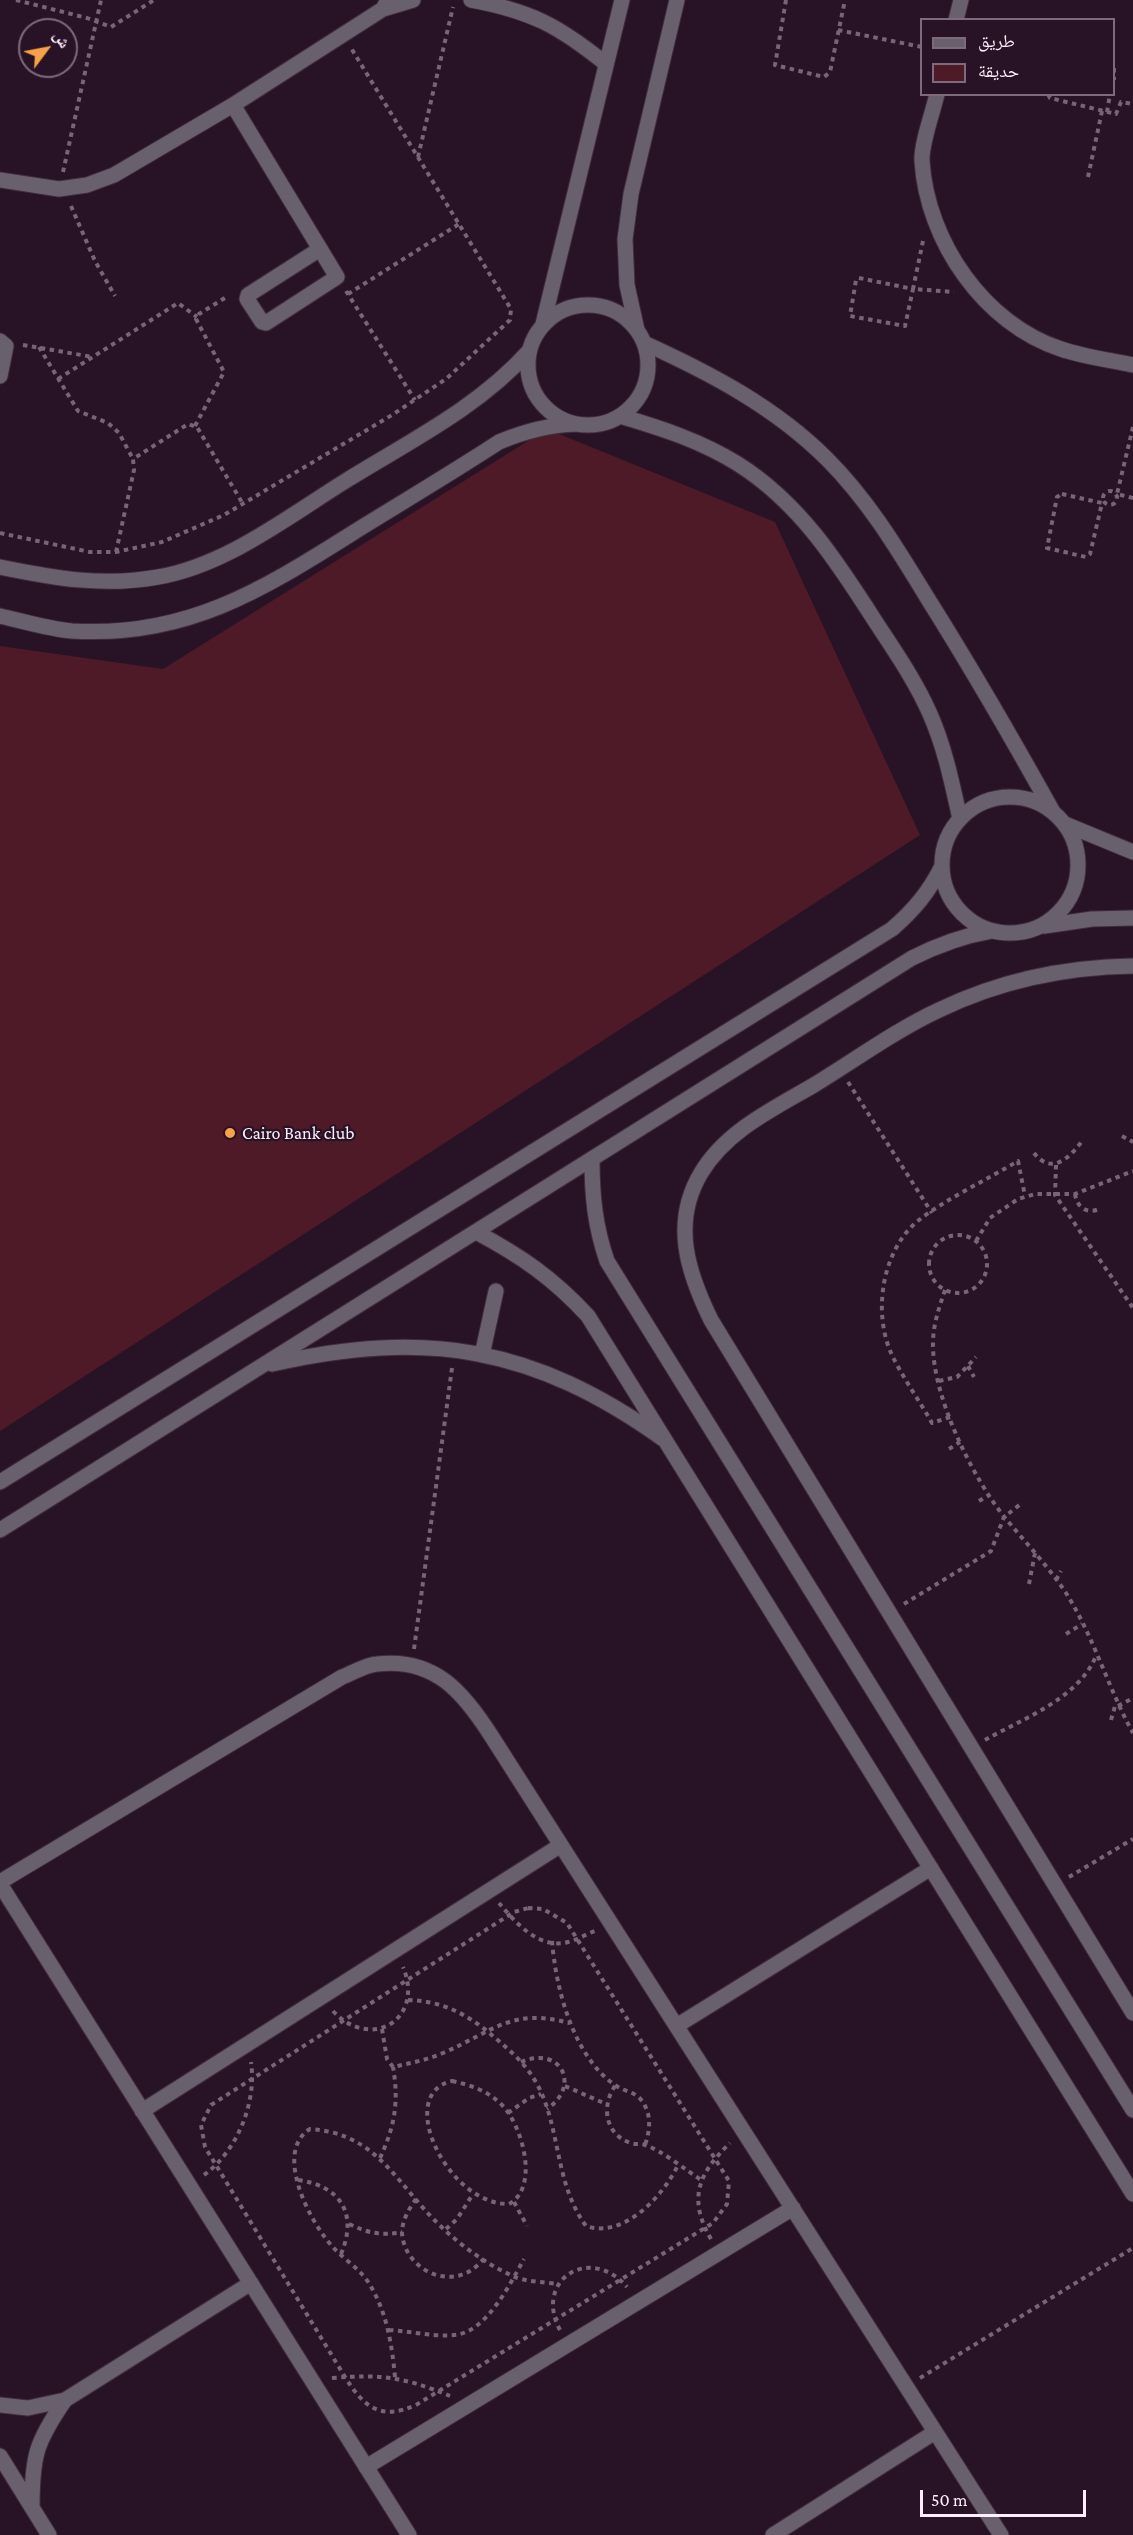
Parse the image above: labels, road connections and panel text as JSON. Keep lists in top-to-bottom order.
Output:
{
  "places": ["Cairo Bank club"],
  "legend": ["طريق", "حديقة"],
  "scale_bar": "50 m",
  "north": "top right"
}
